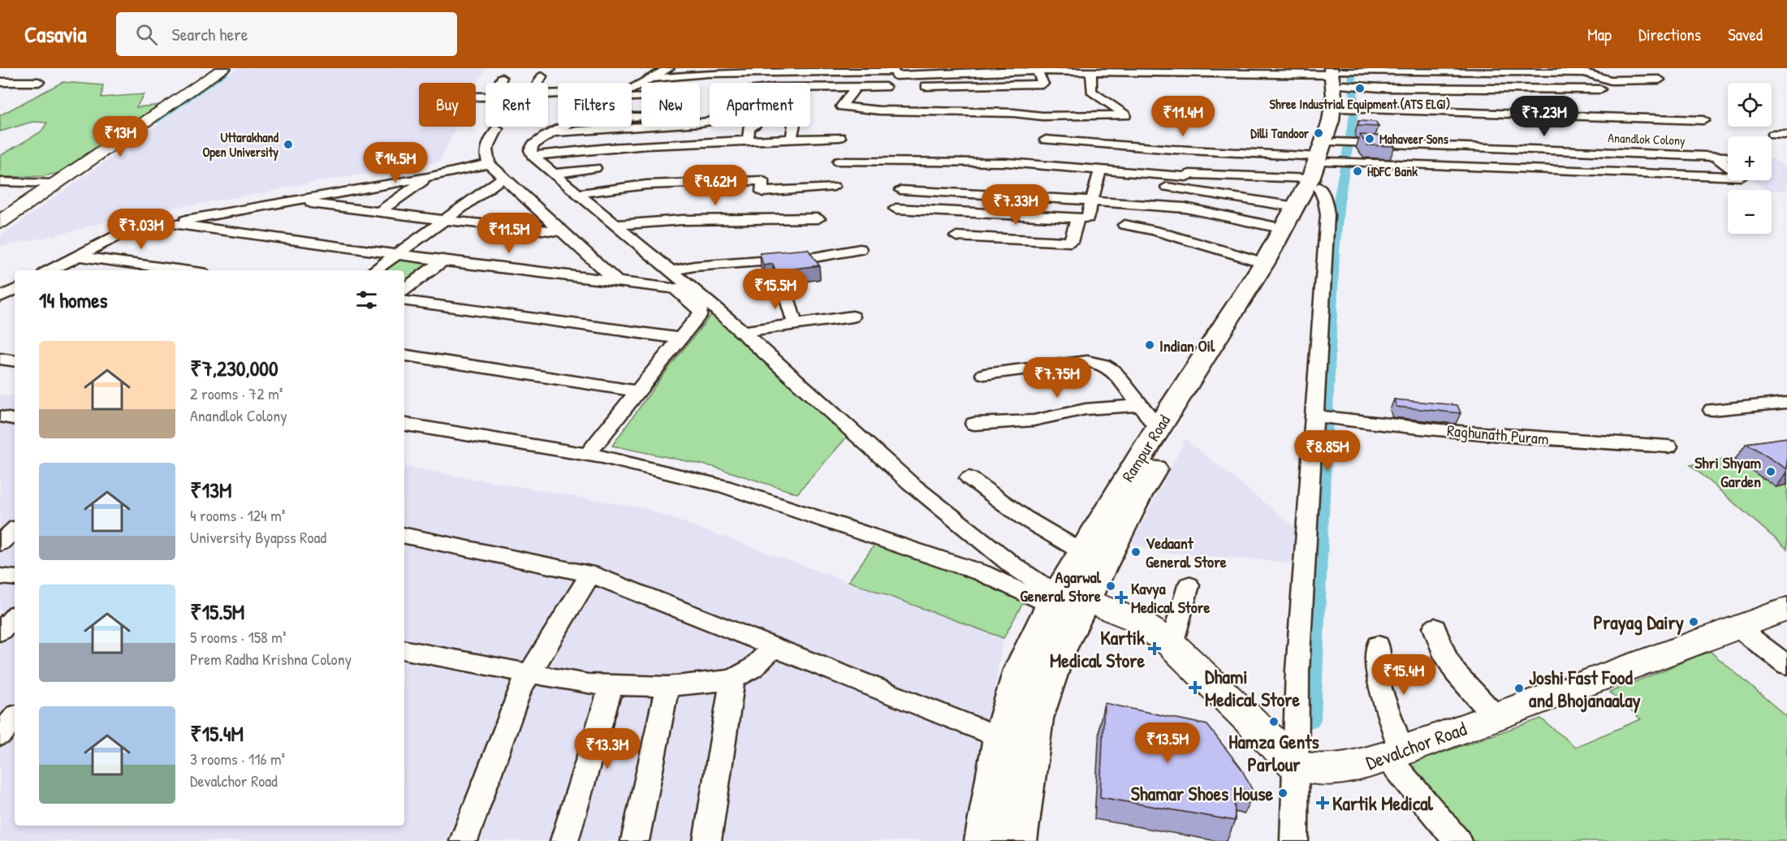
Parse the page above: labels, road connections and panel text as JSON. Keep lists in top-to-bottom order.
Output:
{
  "streets": {
    "main road": ["Rampur Road", "Devalchor Road"],
    "street": ["Anandlok Colony", "Raghunath Puram"]
  },
  "crossings": [
    ["Anandlok Colony", "Rampur Road"]
  ],
  "places": {
    "other": [
      "Shree Industrial Equipment (ATS ELGI)",
      "Dilli Tandoor",
      "Mahaveer Sons",
      "Uttarakhand Open University",
      "HDFC Bank",
      "Indian Oil",
      "Shri Shyam Garden",
      "Vedaant General Store",
      "Agarwal General Store",
      "Prayag Dairy",
      "Joshi Fast Food and Bhojanaalay",
      "Hamza Gents Parlour",
      "Shamar Shoes House"
    ],
    "health": [
      "Kavya Medical Store",
      "Kartik Medical Store",
      "Dhami Medical Store",
      "Kartik Medical"
    ]
  },
  "page": {
    "header": "Casavia",
    "search": "Search here",
    "nav": ["Map", "Directions", "Saved"],
    "map_buttons": ["+", "−"],
    "chip": [
      "Buy",
      "Rent",
      "Filters",
      "New",
      "Apartment"
    ],
    "price": [
      "₹11.4M",
      "₹7.23M",
      "₹13M",
      "₹14.5M",
      "₹9.62M",
      "₹7.33M",
      "₹7.03M",
      "₹11.5M",
      "₹15.5M",
      "₹7.75M",
      "₹8.85M",
      "₹15.4M",
      "₹13.5M",
      "₹13.3M"
    ],
    "heading": "14 homes",
    "list": [
      {
        "name": "₹7,230,000",
        "note": "2 rooms · 72 m² · Anandlok Colony"
      },
      {
        "name": "₹13M",
        "note": "4 rooms · 124 m² · University Byapss Road"
      },
      {
        "name": "₹15.5M",
        "note": "5 rooms · 158 m² · Prem Radha Krishna Colony"
      },
      {
        "name": "₹15.4M",
        "note": "3 rooms · 116 m² · Devalchor Road"
      }
    ]
  }
}
